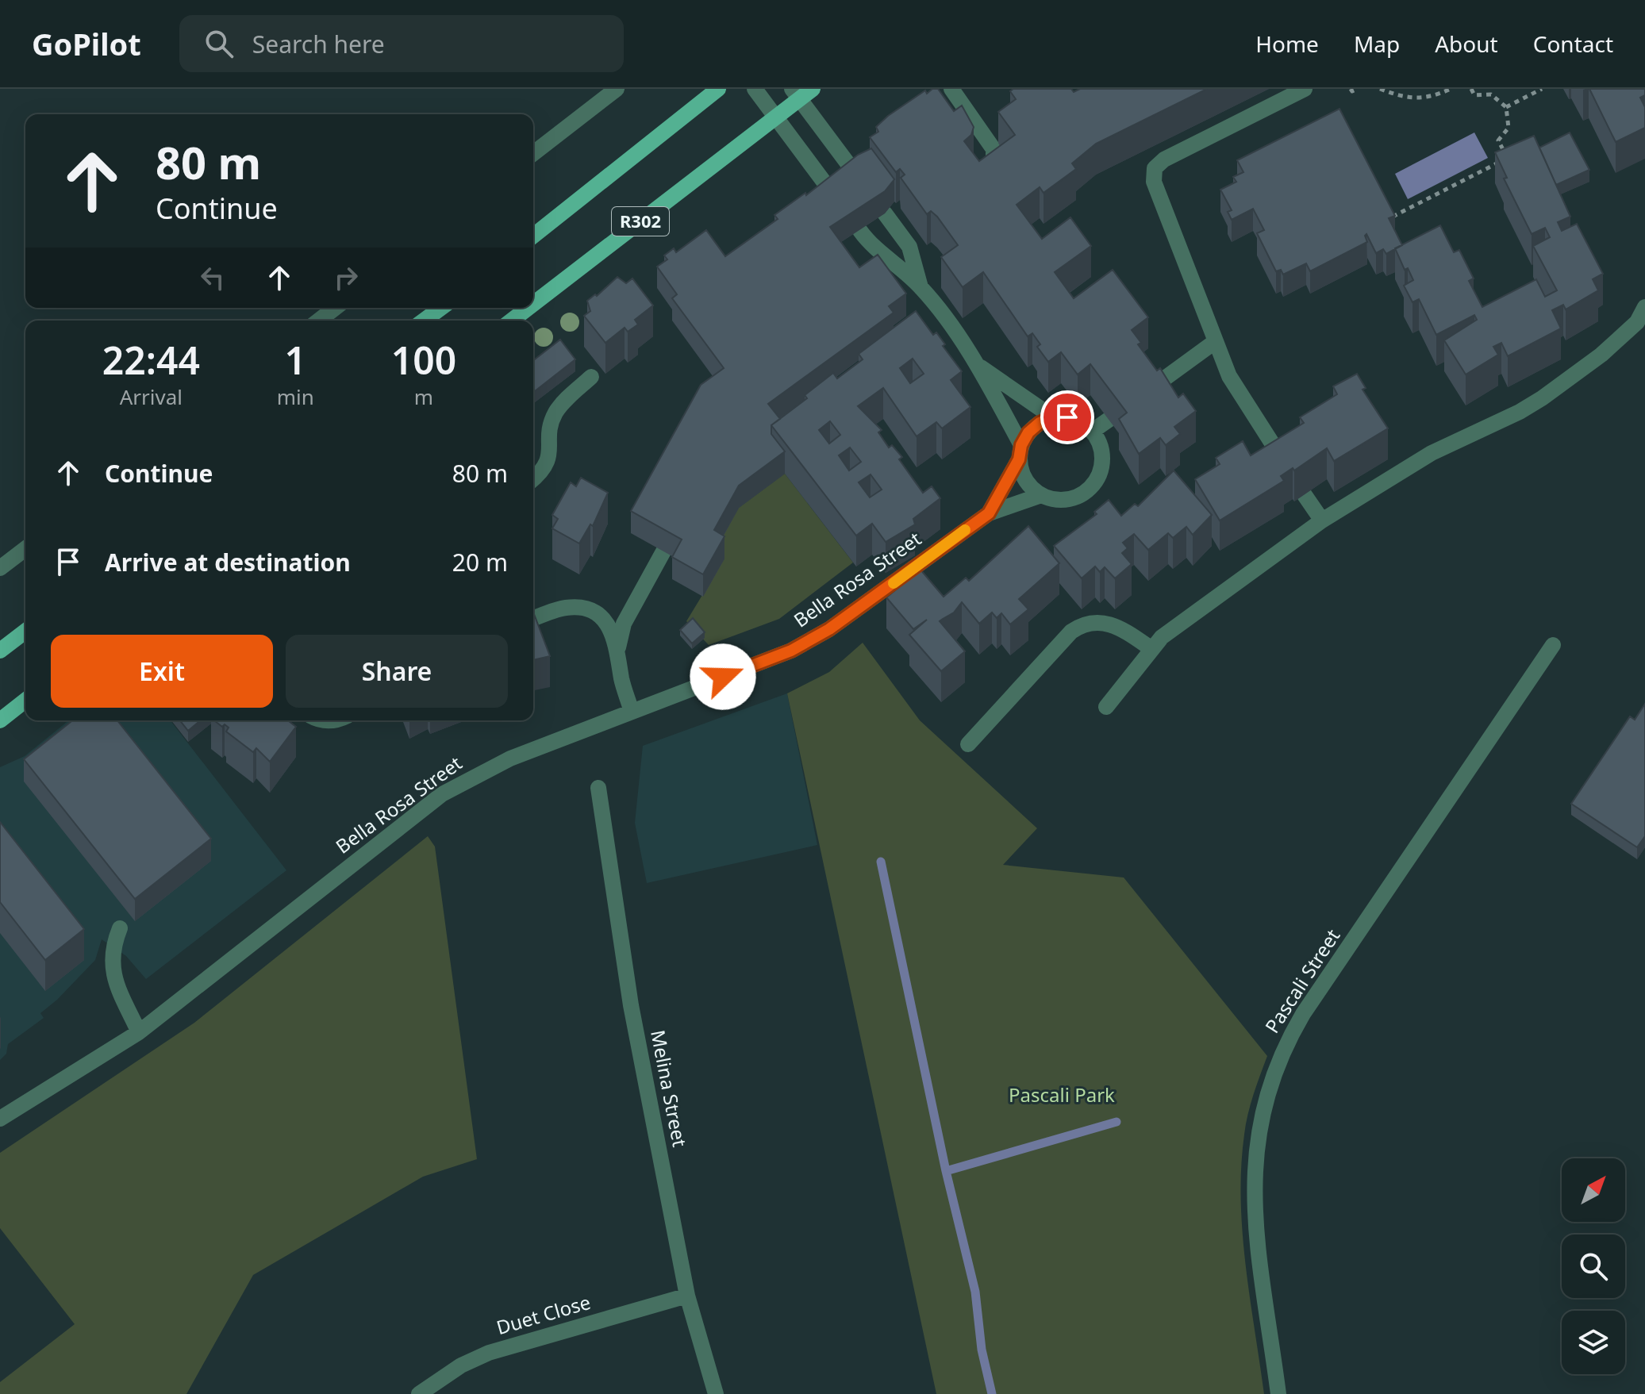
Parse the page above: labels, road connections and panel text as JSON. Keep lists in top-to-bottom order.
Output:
{
  "streets": {
    "main road": ["R302"],
    "street": [
      "Bella Rosa Street",
      "Pascali Street",
      "Melina Street",
      "Duet Close"
    ]
  },
  "crossings": [
    ["Melina Street", "Duet Close"]
  ],
  "parks": ["Pascali Park"],
  "north": "top right",
  "page": {
    "header": "GoPilot",
    "search": "Search here",
    "nav": [
      "Home",
      "Map",
      "About",
      "Contact"
    ],
    "turn": ["80 m", "Continue"],
    "eta": [
      "22:44",
      "Arrival",
      "1",
      "min",
      "100",
      "m"
    ],
    "list": [
      {
        "name": "Continue",
        "value": "80 m"
      },
      {
        "name": "Arrive at destination",
        "value": "20 m"
      }
    ],
    "buttons": ["Exit", "Share"]
  }
}
